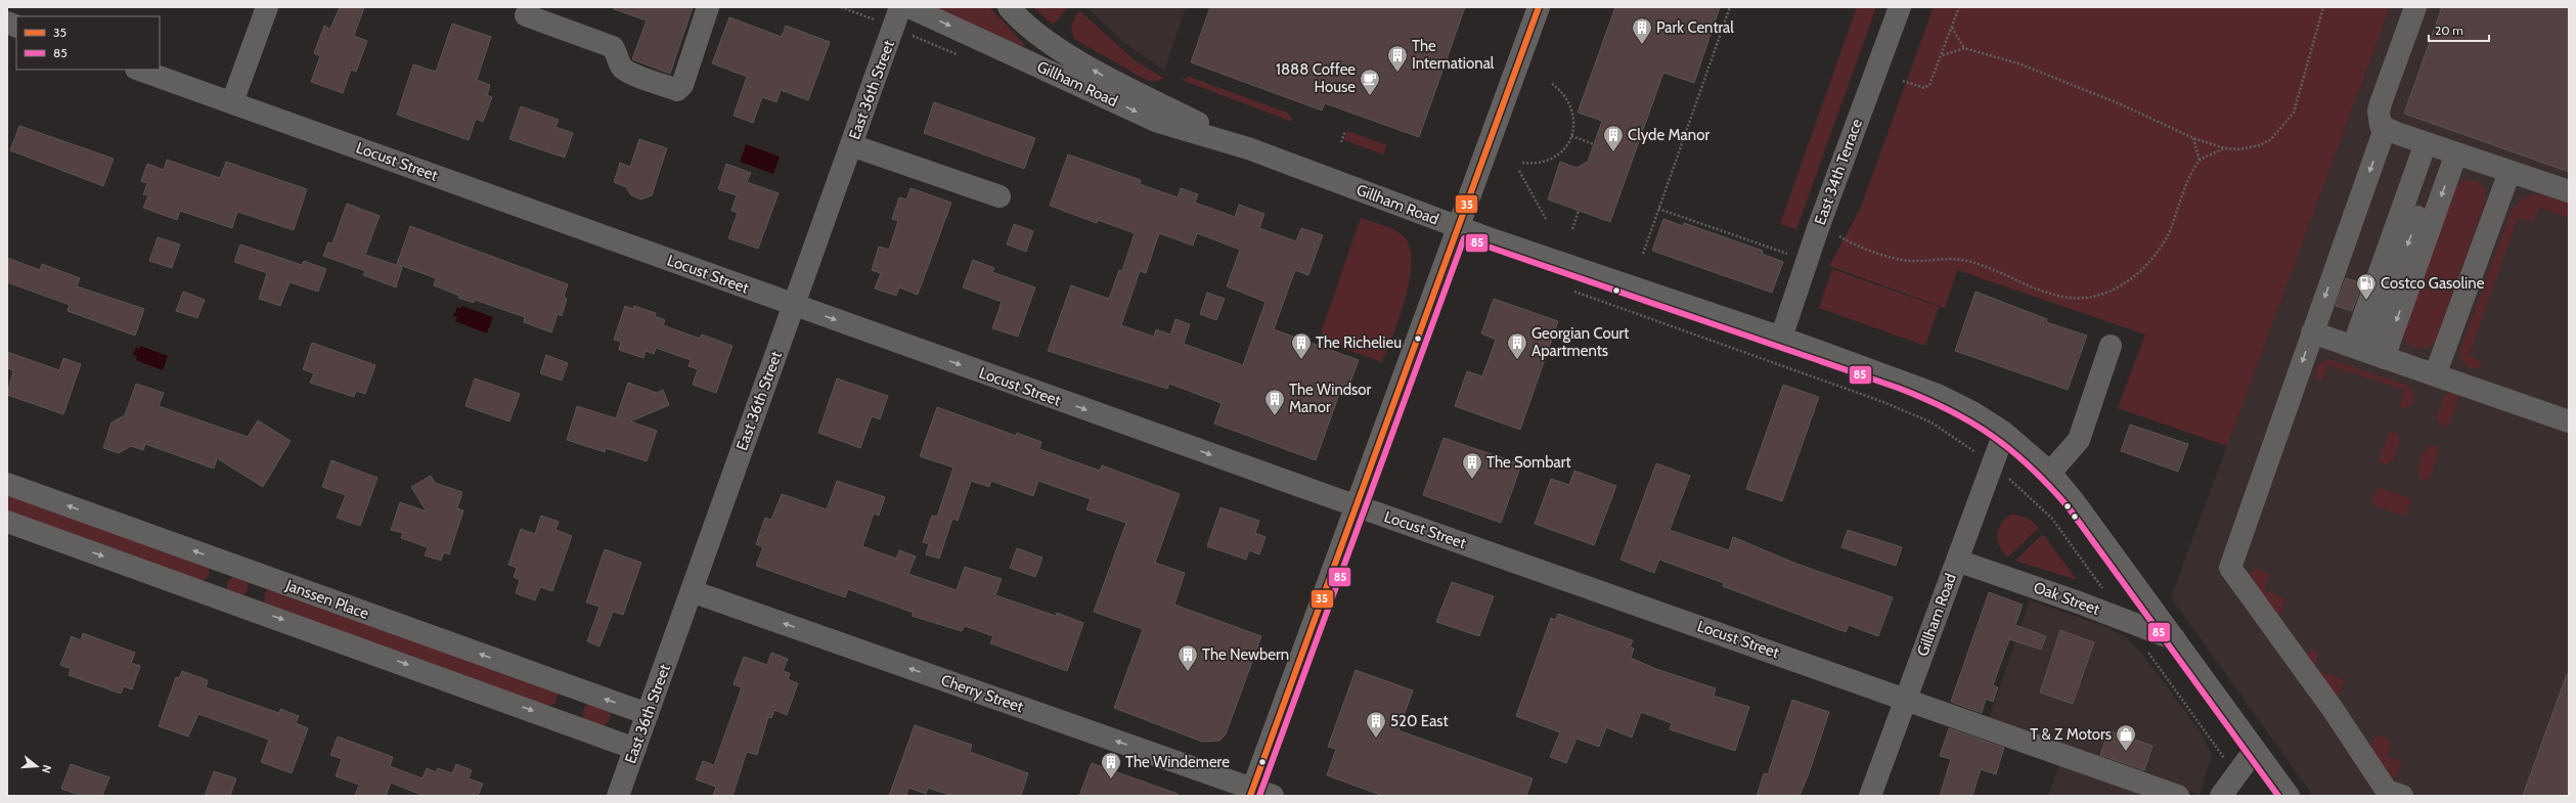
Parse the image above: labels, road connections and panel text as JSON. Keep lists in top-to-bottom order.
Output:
{
  "streets": {
    "main road": ["Gillham Road"],
    "street": [
      "East 36th Street",
      "Locust Street",
      "East 34th Terrace",
      "Oak Street",
      "Janssen Place",
      "Cherry Street"
    ]
  },
  "crossings": [
    ["Gillham Road", "Locust Street"],
    ["Gillham Road", "East 34th Terrace"],
    ["Gillham Road", "Oak Street"],
    ["East 36th Street", "Locust Street"],
    ["East 36th Street", "Janssen Place"],
    ["East 36th Street", "Cherry Street"]
  ],
  "one_way": ["Cherry Street"],
  "places": {
    "building": [
      "Park Central",
      "The International",
      "Clyde Manor",
      "The Richelieu",
      "Georgian Court Apartments",
      "The Windsor Manor",
      "The Sombart",
      "The Newbern",
      "520 East",
      "The Windemere"
    ],
    "cafe": ["1888 Coffee House"],
    "fuel station": ["Costco Gasoline"],
    "shop": ["T & Z Motors"]
  },
  "lines": ["transit line 35", "transit line 85"],
  "legend": ["35", "85"],
  "scale_bar": "20 m",
  "north": "right"
}
